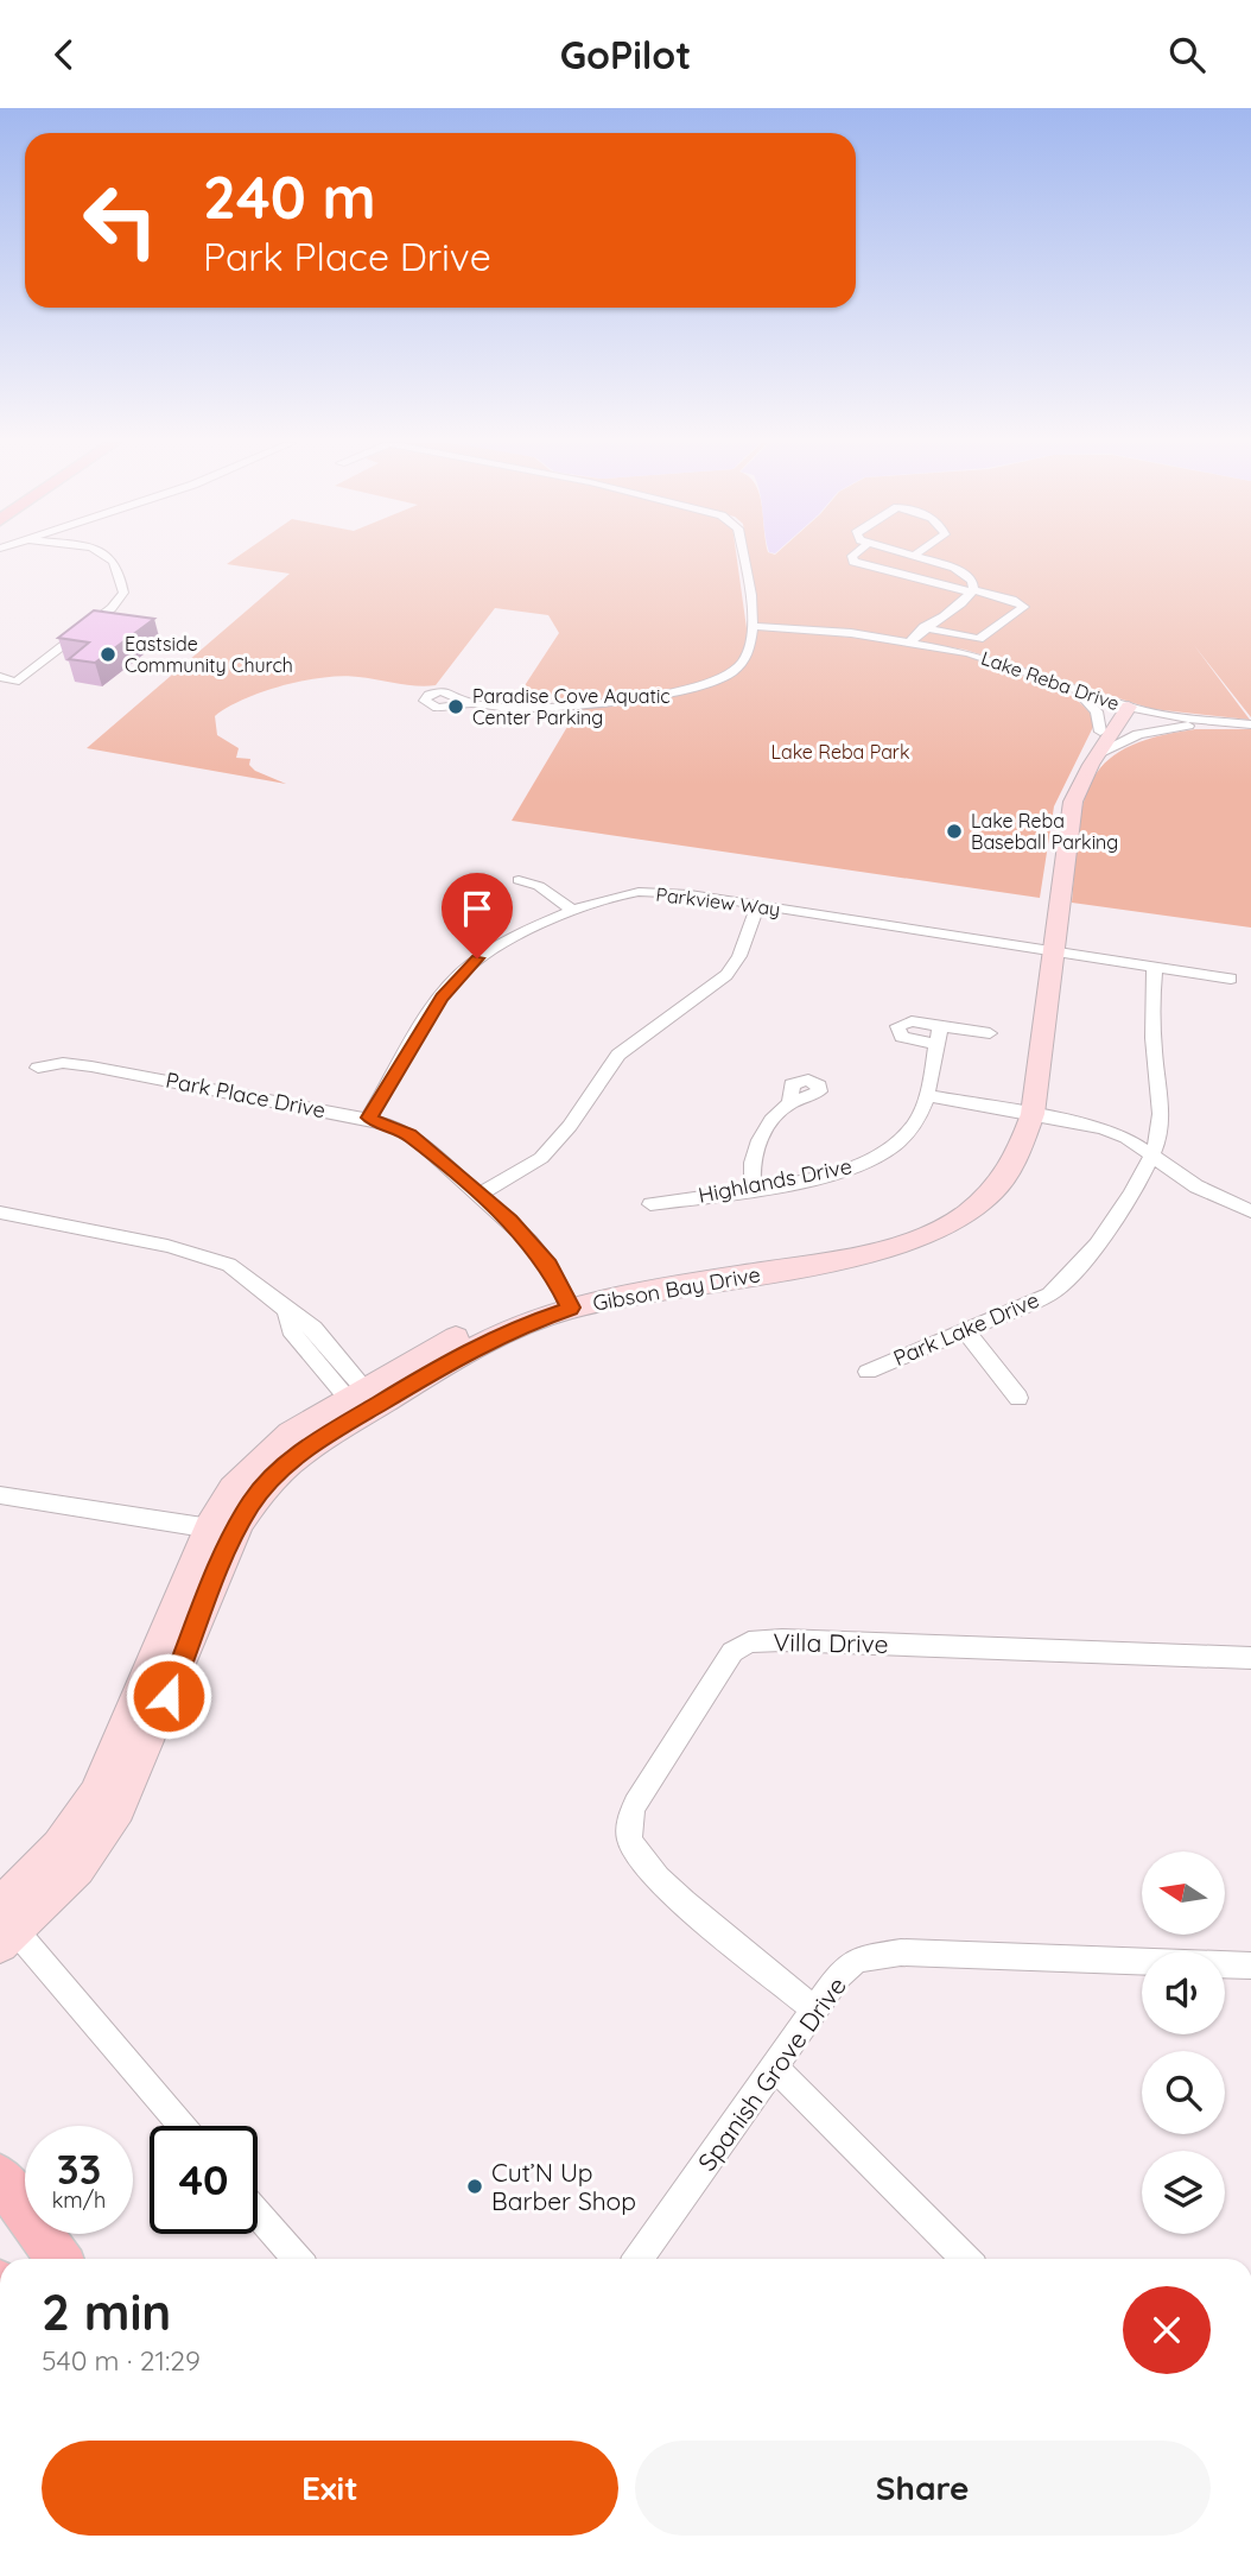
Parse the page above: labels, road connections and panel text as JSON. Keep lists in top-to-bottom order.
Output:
{
  "streets": {
    "street": [
      "Lake Reba Drive",
      "Parkview Way",
      "Park Place Drive",
      "Highlands Drive",
      "Gibson Bay Drive",
      "Park Lake Drive",
      "Villa Drive",
      "Spanish Grove Drive"
    ]
  },
  "crossings": [
    ["Lake Reba Drive", "Gibson Bay Drive"],
    ["Parkview Way", "Park Place Drive"],
    ["Parkview Way", "Gibson Bay Drive"],
    ["Parkview Way", "Park Lake Drive"],
    ["Park Place Drive", "Gibson Bay Drive"],
    ["Villa Drive", "Spanish Grove Drive"]
  ],
  "parks": ["Lake Reba Park"],
  "places": [
    "Eastside Community Church",
    "Paradise Cove Aquatic Center Parking",
    "Lake Reba Baseball Parking",
    "Cut’N Up Barber Shop"
  ],
  "north": "left",
  "page": {
    "header": "GoPilot",
    "turn": ["240 m", "Park Place Drive"],
    "speed": "33 km/h",
    "limit": "40",
    "heading": ["2 min", "540 m · 21:29"],
    "buttons": ["Exit", "Share"]
  }
}
